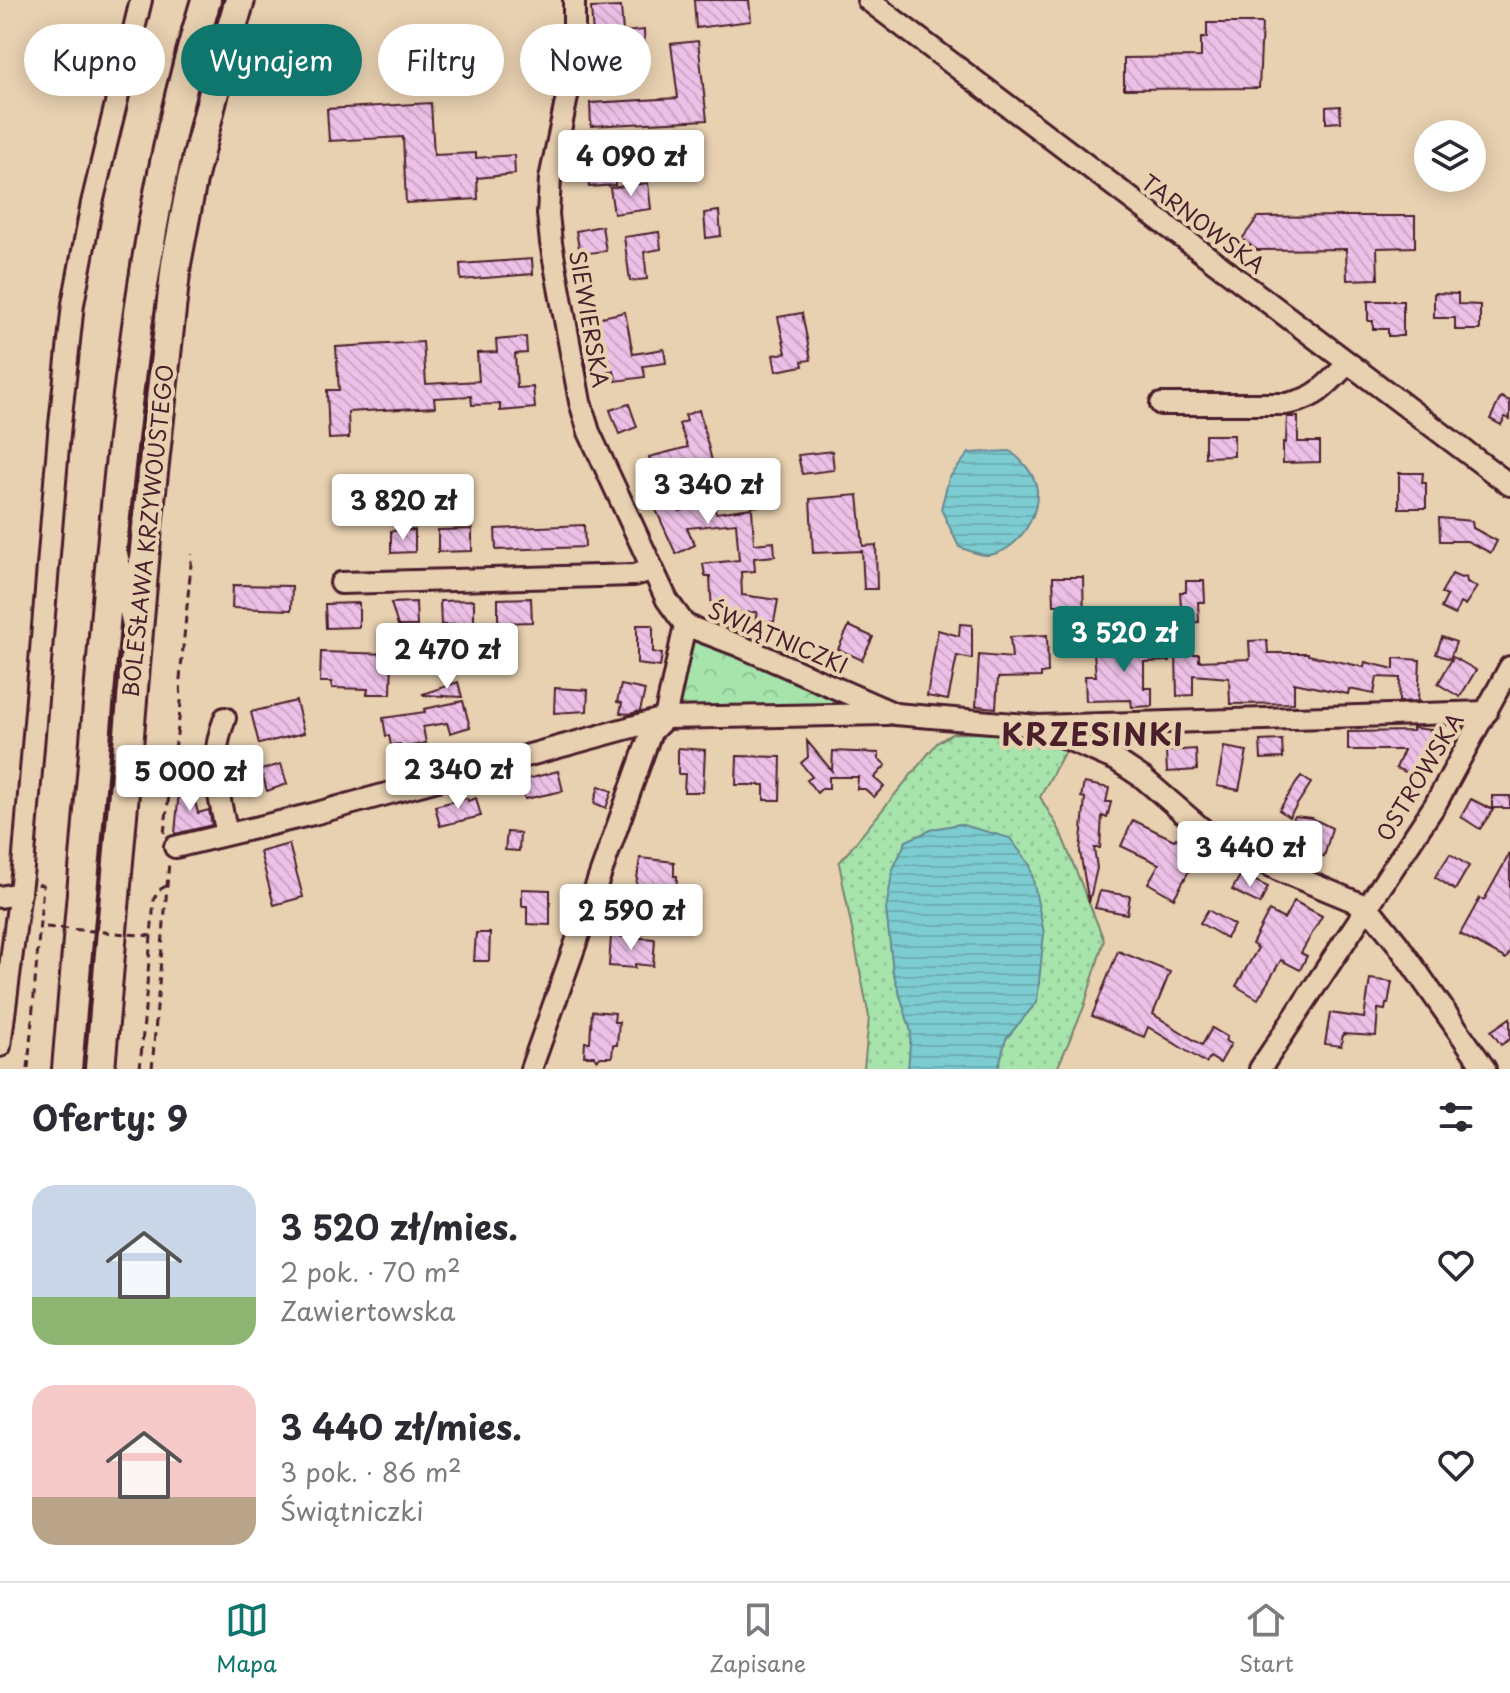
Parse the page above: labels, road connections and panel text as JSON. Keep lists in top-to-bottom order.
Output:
{
  "streets": {
    "highway": ["BOLESŁAWA KRZYWOUSTEGO"],
    "street": [
      "TARNOWSKA",
      "SIEWIERSKA",
      "ŚWIĄTNICZKI",
      "OSTROWSKA"
    ]
  },
  "crossings": [
    ["SIEWIERSKA", "ŚWIĄTNICZKI"],
    ["ŚWIĄTNICZKI", "OSTROWSKA"]
  ],
  "districts": ["KRZESINKI"],
  "page": {
    "chip": [
      "Kupno",
      "Wynajem",
      "Filtry",
      "Nowe"
    ],
    "price": [
      "4 090 zł",
      "3 340 zł",
      "3 820 zł",
      "3 520 zł",
      "2 470 zł",
      "2 340 zł",
      "5 000 zł",
      "3 440 zł",
      "2 590 zł"
    ],
    "heading": "Oferty: 9",
    "list": [
      {
        "name": "3 520 zł/mies.",
        "note": "2 pok. · 70 m² · Zawiertowska"
      },
      {
        "name": "3 440 zł/mies.",
        "note": "3 pok. · 86 m² · Świątniczki"
      }
    ],
    "tabs": ["Mapa", "Zapisane", "Start"]
  }
}
